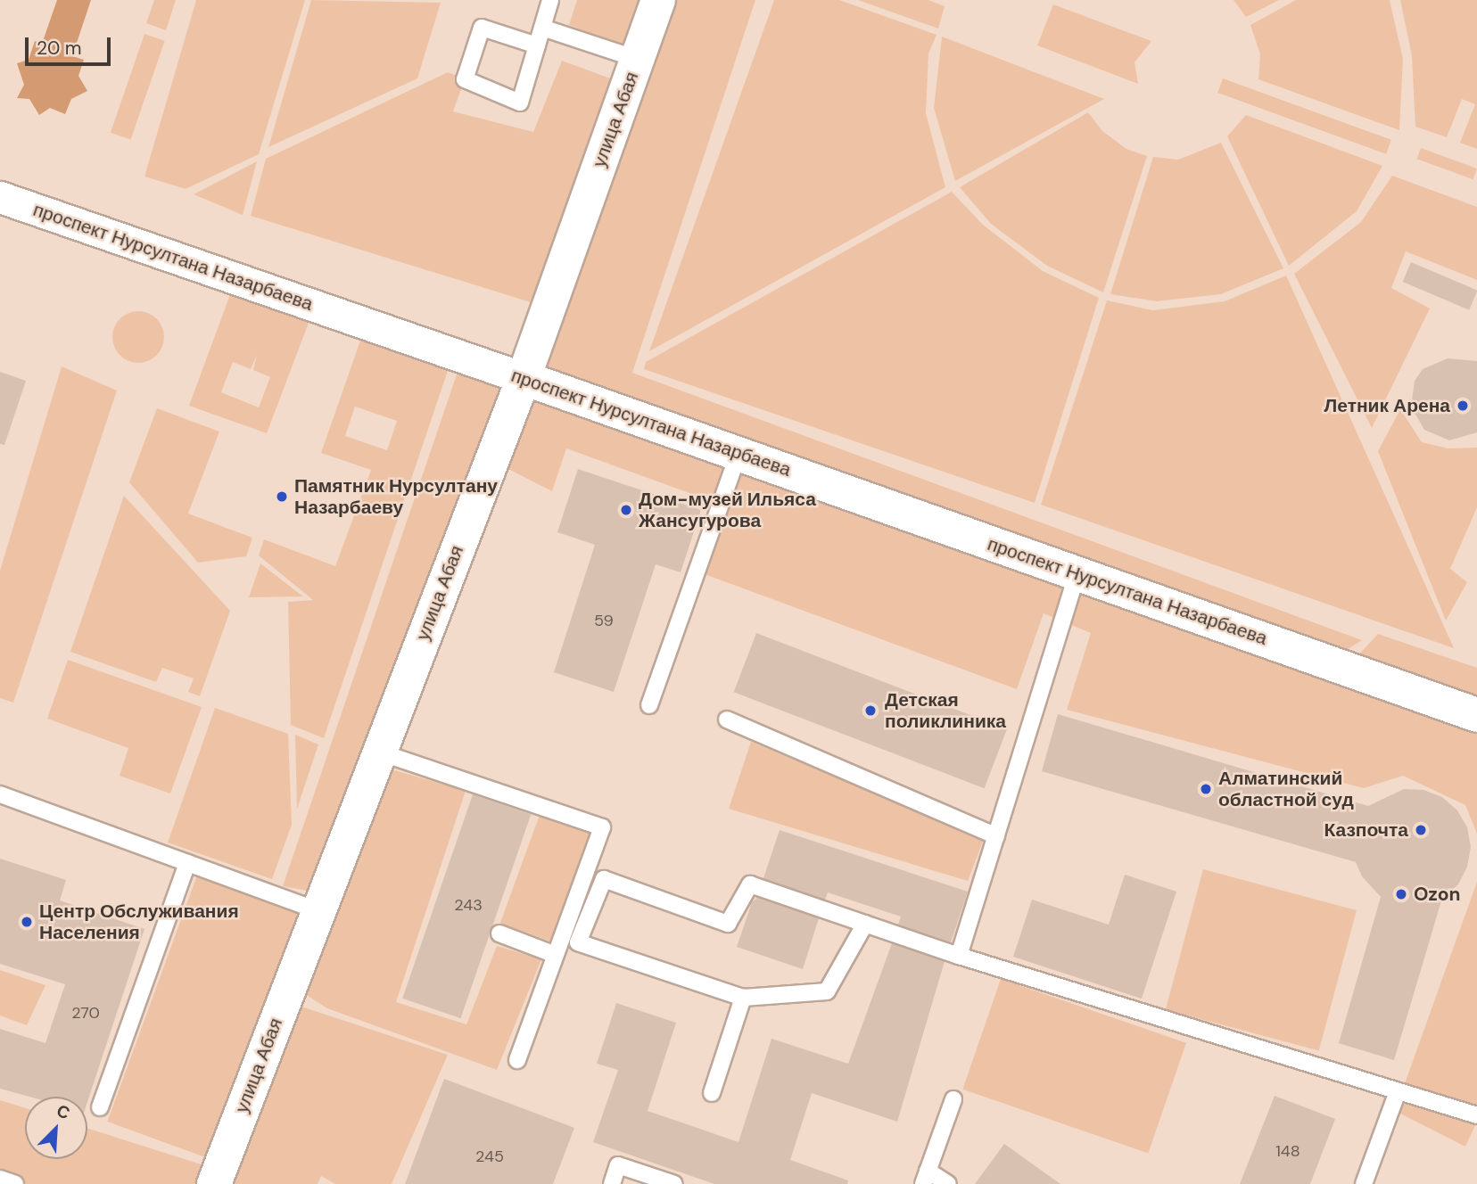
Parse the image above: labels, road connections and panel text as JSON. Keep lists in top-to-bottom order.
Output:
{
  "streets": {
    "main road": ["улица Абая", "проспект Нурсултана Назарбаева"]
  },
  "crossings": [
    ["улица Абая", "проспект Нурсултана Назарбаева"]
  ],
  "places": [
    "Летник Арена",
    "Памятник Нурсултану Назарбаеву",
    "Дом-музей Ильяса Жансугурова",
    "Детская поликлиника",
    "Алматинский областной суд",
    "Казпочта",
    "Ozon",
    "Центр Обслуживания Населения"
  ],
  "house_numbers": [
    "59",
    "243",
    "270",
    "148",
    "245"
  ],
  "scale_bar": "20 m",
  "north": "top right"
}
